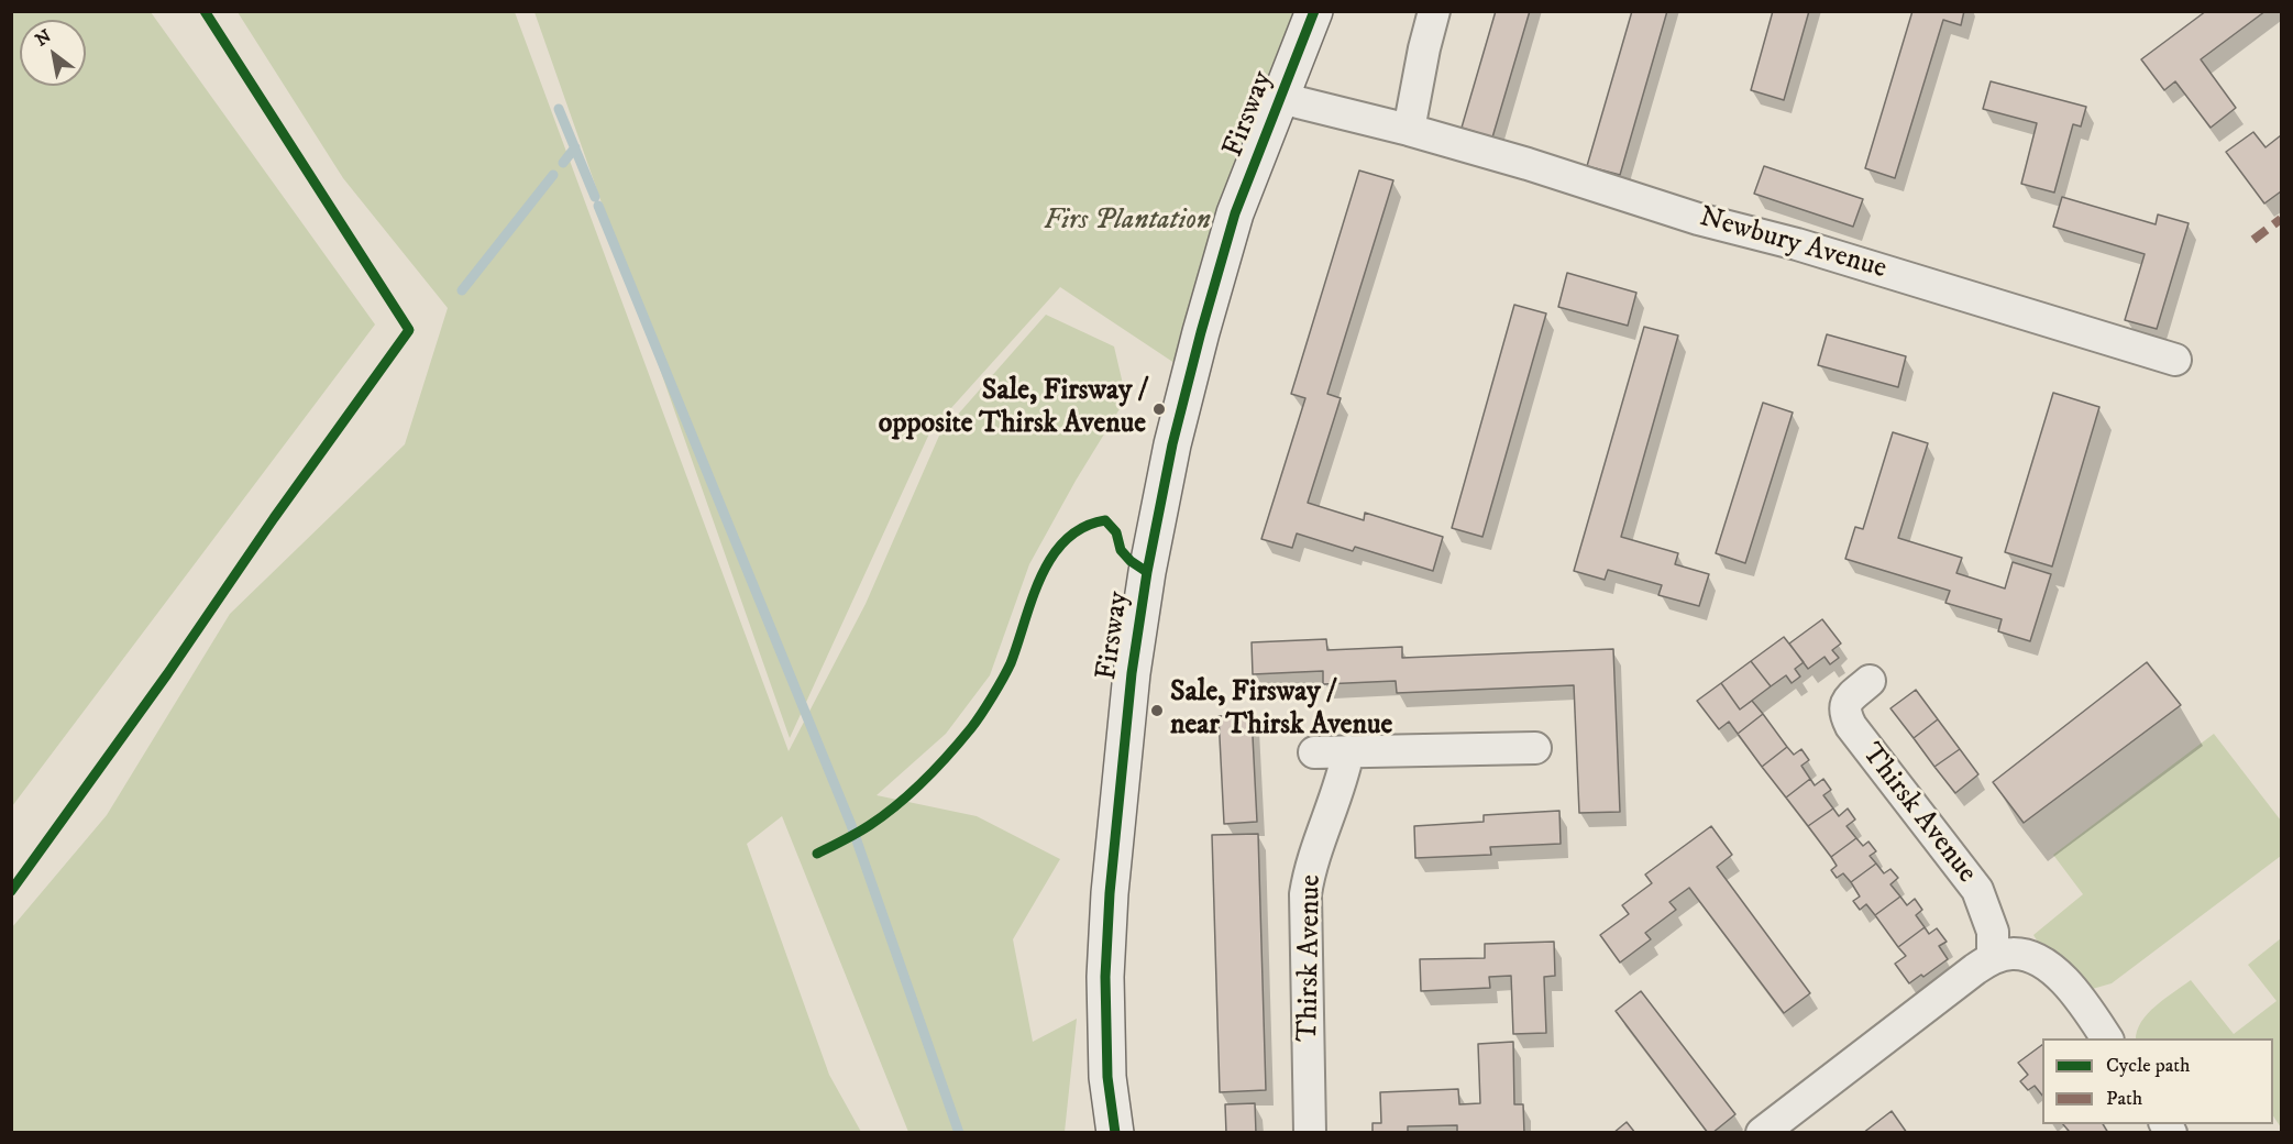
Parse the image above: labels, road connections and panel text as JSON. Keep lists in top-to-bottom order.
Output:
{
  "streets": {
    "street": ["Firsway", "Newbury Avenue", "Thirsk Avenue"]
  },
  "crossings": [
    ["Firsway", "Newbury Avenue"]
  ],
  "parks": ["Firs Plantation"],
  "places": ["Sale, Firsway / opposite Thirsk Avenue", "Sale, Firsway / near Thirsk Avenue"],
  "legend": ["Cycle path", "Path"],
  "north": "top left"
}
